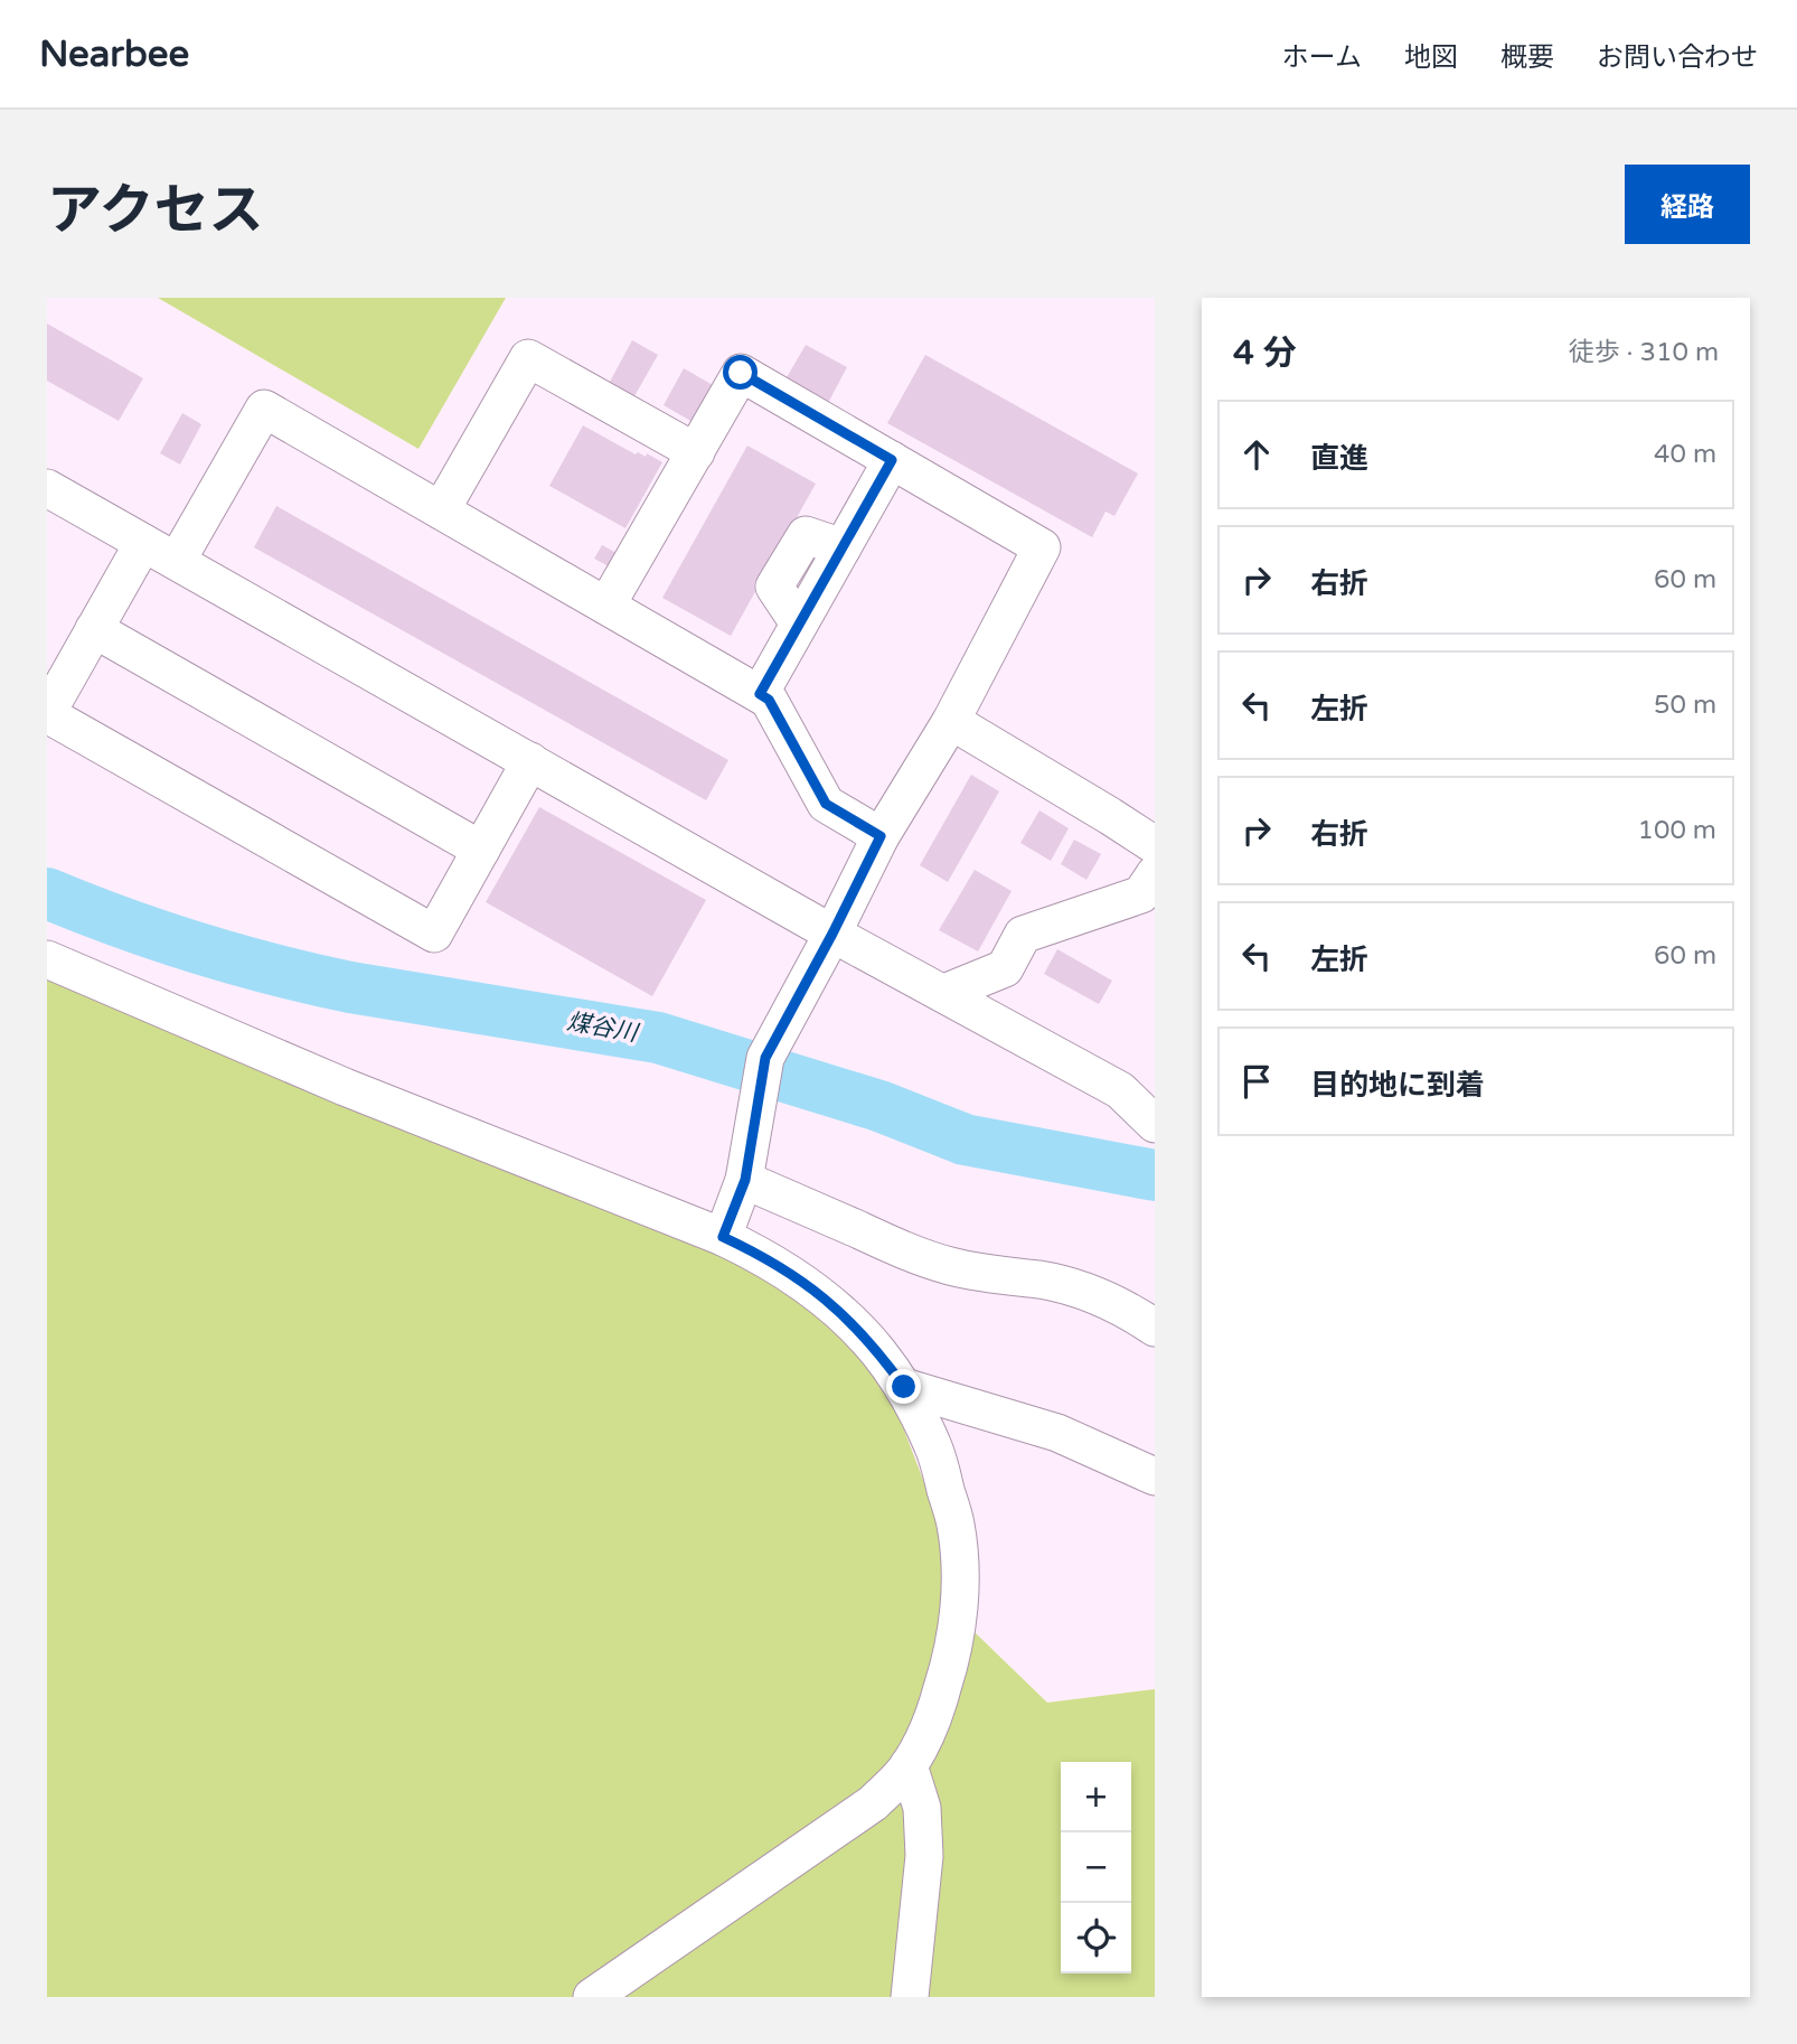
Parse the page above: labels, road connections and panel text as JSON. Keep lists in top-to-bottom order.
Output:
{
  "water": ["煤谷川"],
  "page": {
    "header": "Nearbee",
    "nav": [
      "ホーム",
      "地図",
      "概要",
      "お問い合わせ"
    ],
    "title": "アクセス",
    "buttons": "経路",
    "heading": ["4 分", "徒歩 · 310 m"],
    "list": [
      ["直進", "40 m"],
      ["右折", "60 m"],
      ["左折", "50 m"],
      ["右折", "100 m"],
      ["左折", "60 m"],
      "目的地に到着"
    ],
    "map_buttons": ["+", "−"]
  }
}
